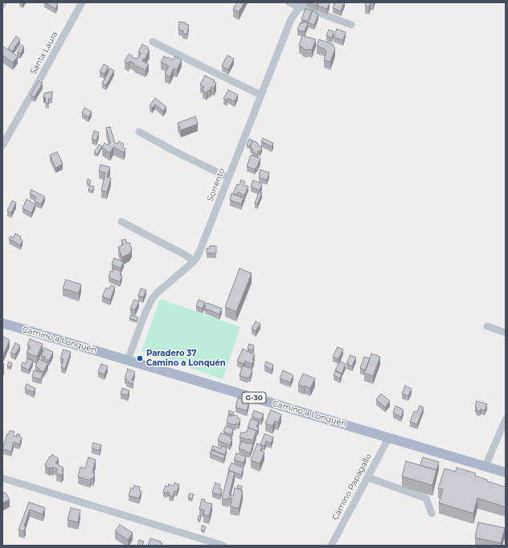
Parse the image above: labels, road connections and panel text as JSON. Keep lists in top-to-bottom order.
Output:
{
  "streets": {
    "main road": ["Camino a Lonquén", "G-30"],
    "street": ["Santa Laura", "Sorrento", "Camino Papagallo"]
  },
  "crossings": [
    ["Sorrento", "Camino a Lonquén"],
    ["Camino a Lonquén", "Camino Papagallo"]
  ],
  "places": ["Paradero 37 Camino a Lonquén"]
}
